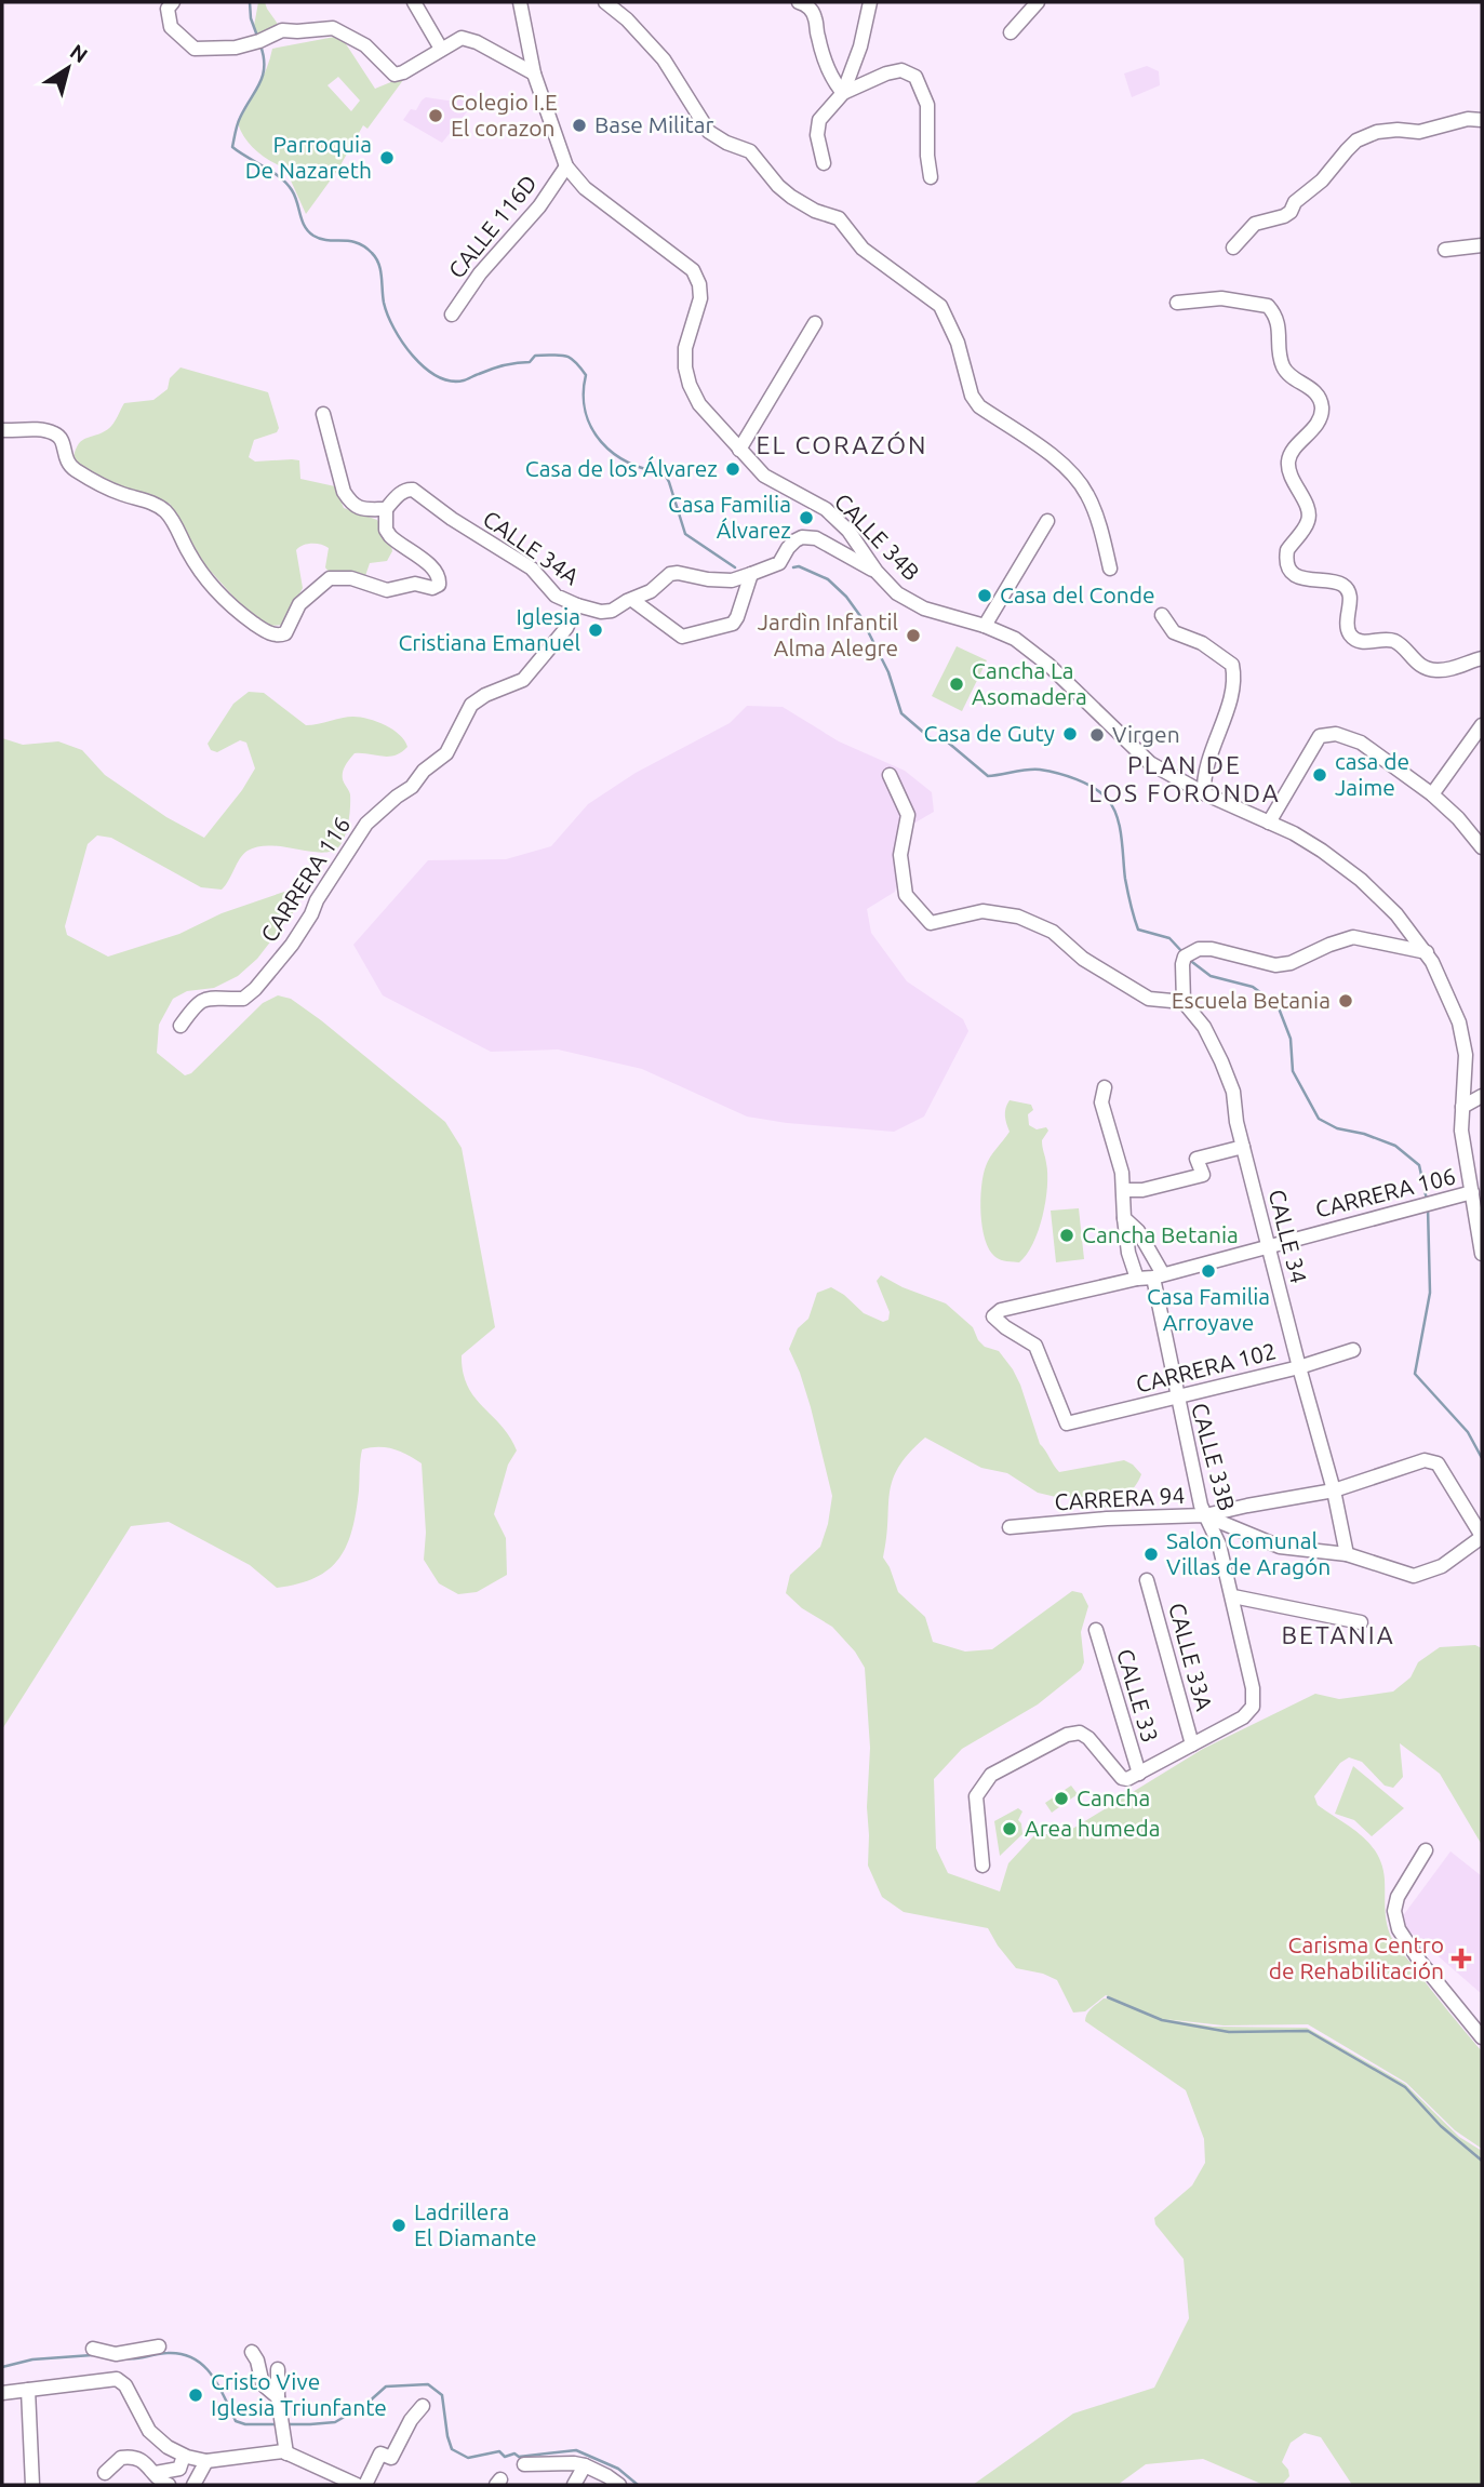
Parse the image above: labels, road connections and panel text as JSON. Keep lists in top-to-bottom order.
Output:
{
  "streets": {
    "street": [
      "CALLE 116D",
      "CALLE 34B",
      "CALLE 34A",
      "CARRERA 116",
      "CARRERA 106",
      "CALLE 34",
      "CARRERA 102",
      "CALLE 33B",
      "CARRERA 94",
      "CALLE 33A",
      "CALLE 33"
    ]
  },
  "crossings": [
    ["CALLE 116D", "CALLE 34B"],
    ["CALLE 34B", "CALLE 34A"],
    ["CALLE 34B", "CARRERA 106"],
    ["CALLE 34A", "CARRERA 116"],
    ["CARRERA 106", "CALLE 34"],
    ["CARRERA 106", "CARRERA 102"],
    ["CARRERA 106", "CALLE 33B"],
    ["CALLE 34", "CARRERA 102"],
    ["CALLE 34", "CARRERA 94"],
    ["CARRERA 102", "CALLE 33B"],
    ["CALLE 33B", "CARRERA 94"],
    ["CALLE 33B", "CALLE 33A"]
  ],
  "districts": ["EL CORAZÓN", "PLAN DE LOS FORONDA", "BETANIA"],
  "places": {
    "other": [
      "Colegio I.E El corazon",
      "Base Militar",
      "Parroquia De Nazareth",
      "Casa de los Álvarez",
      "Casa Familia Álvarez",
      "Casa del Conde",
      "Iglesia Cristiana Emanuel",
      "Jardìn Infantil Alma Alegre",
      "Cancha La Asomadera",
      "Casa de Guty",
      "Virgen",
      "casa de Jaime",
      "Escuela Betania",
      "Cancha Betania",
      "Casa Familia Arroyave",
      "Salon Comunal Villas de Aragón",
      "Cancha",
      "Area humeda",
      "Ladrillera El Diamante",
      "Cristo Vive Iglesia Triunfante"
    ],
    "health": ["Carisma Centro de Rehabilitación"]
  },
  "north": "top right"
}
